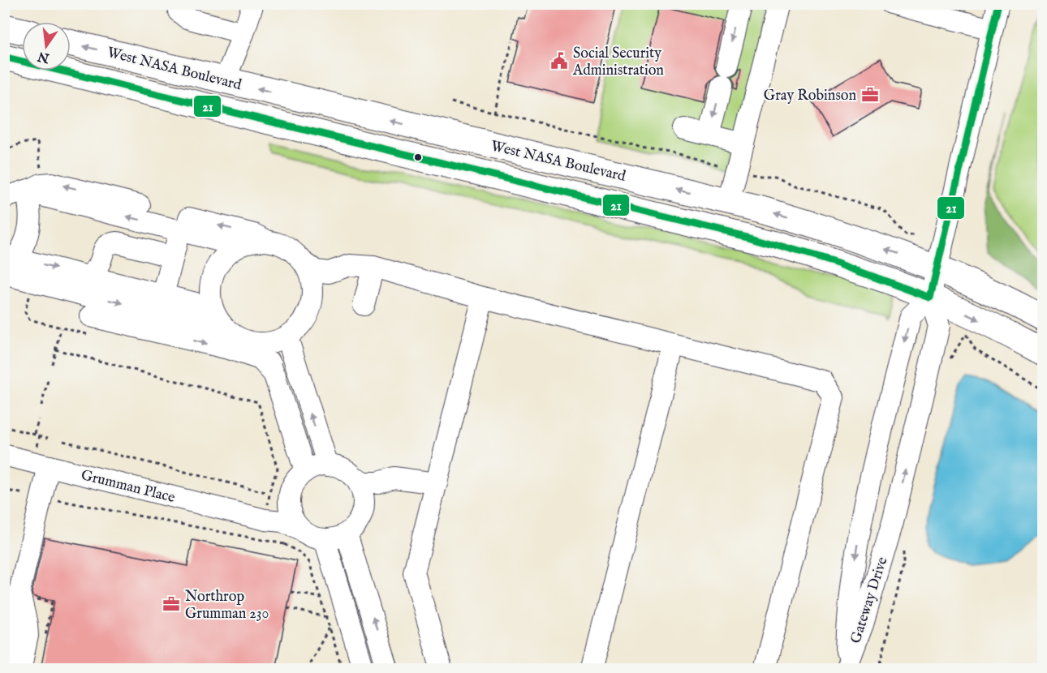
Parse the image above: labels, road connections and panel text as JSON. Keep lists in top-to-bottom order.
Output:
{
  "streets": {
    "main road": ["West NASA Boulevard"],
    "street": ["Grumman Place", "Gateway Drive"]
  },
  "crossings": [
    ["West NASA Boulevard", "Gateway Drive"]
  ],
  "places": {
    "public building": ["Social Security Administration"],
    "office": ["Gray Robinson", "Northrop Grumman 230"]
  },
  "lines": ["transit line 21"],
  "north": "bottom"
}
